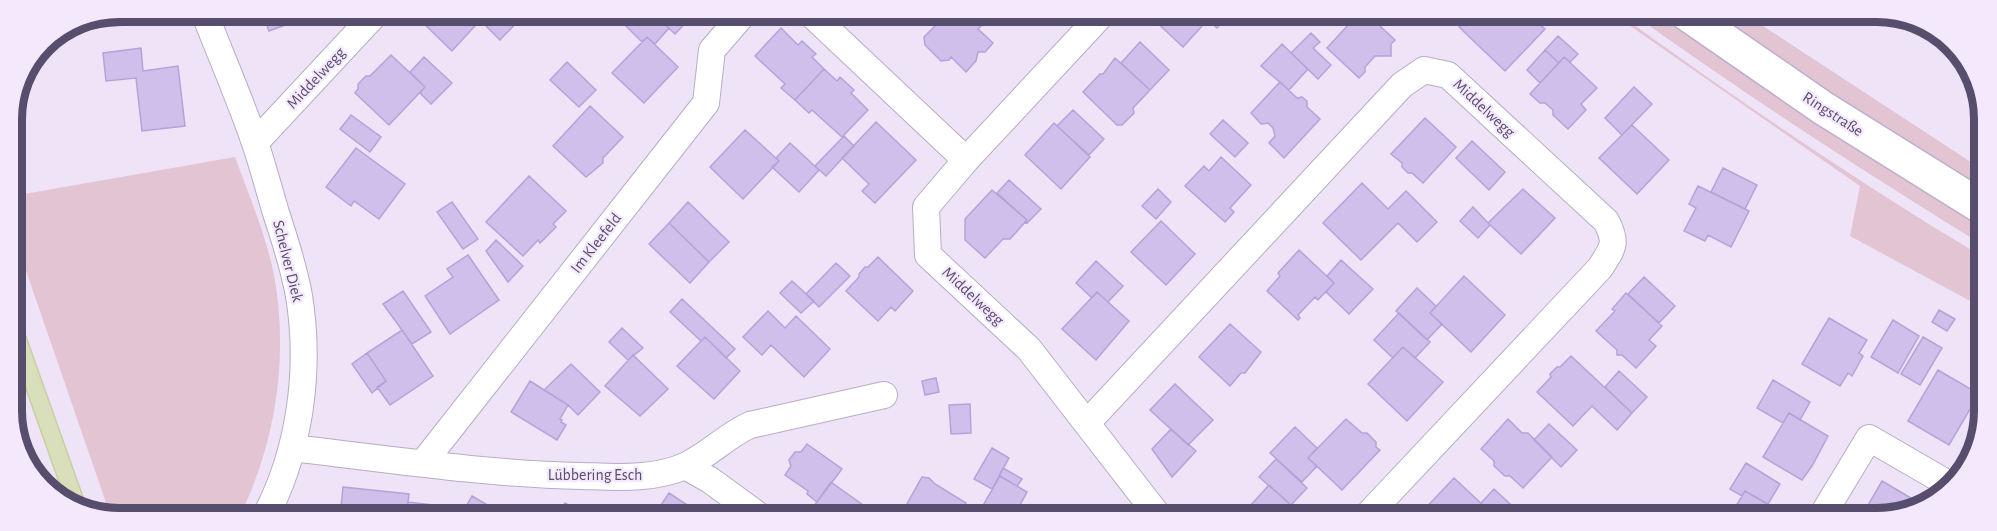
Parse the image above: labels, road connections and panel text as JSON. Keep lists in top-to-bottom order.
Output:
{
  "streets": {
    "main road": ["Ringstraße"],
    "street": [
      "Middelwegg",
      "Im Kleefeld",
      "Schelver Diek",
      "Lübbering Esch"
    ]
  },
  "crossings": [
    ["Middelwegg", "Schelver Diek"],
    ["Im Kleefeld", "Lübbering Esch"],
    ["Schelver Diek", "Lübbering Esch"]
  ]
}
